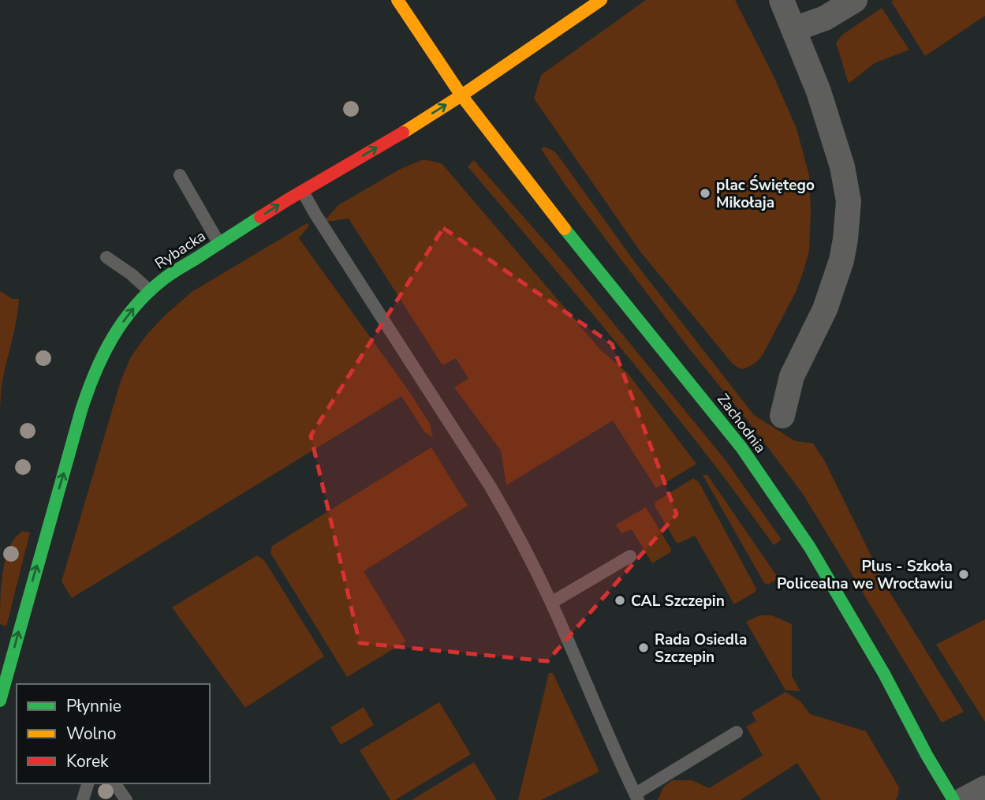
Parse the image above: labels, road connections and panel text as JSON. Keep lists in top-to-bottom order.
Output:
{
  "streets": {
    "street": ["Rybacka", "Zachodnia"]
  },
  "crossings": [
    ["Rybacka", "Zachodnia"]
  ],
  "one_way": ["Rybacka"],
  "places": [
    "plac Świętego Mikołaja",
    "Plus - Szkoła Policealna we Wrocławiu",
    "CAL Szczepin",
    "Rada Osiedla Szczepin"
  ],
  "legend": ["Płynnie", "Wolno", "Korek"]
}
